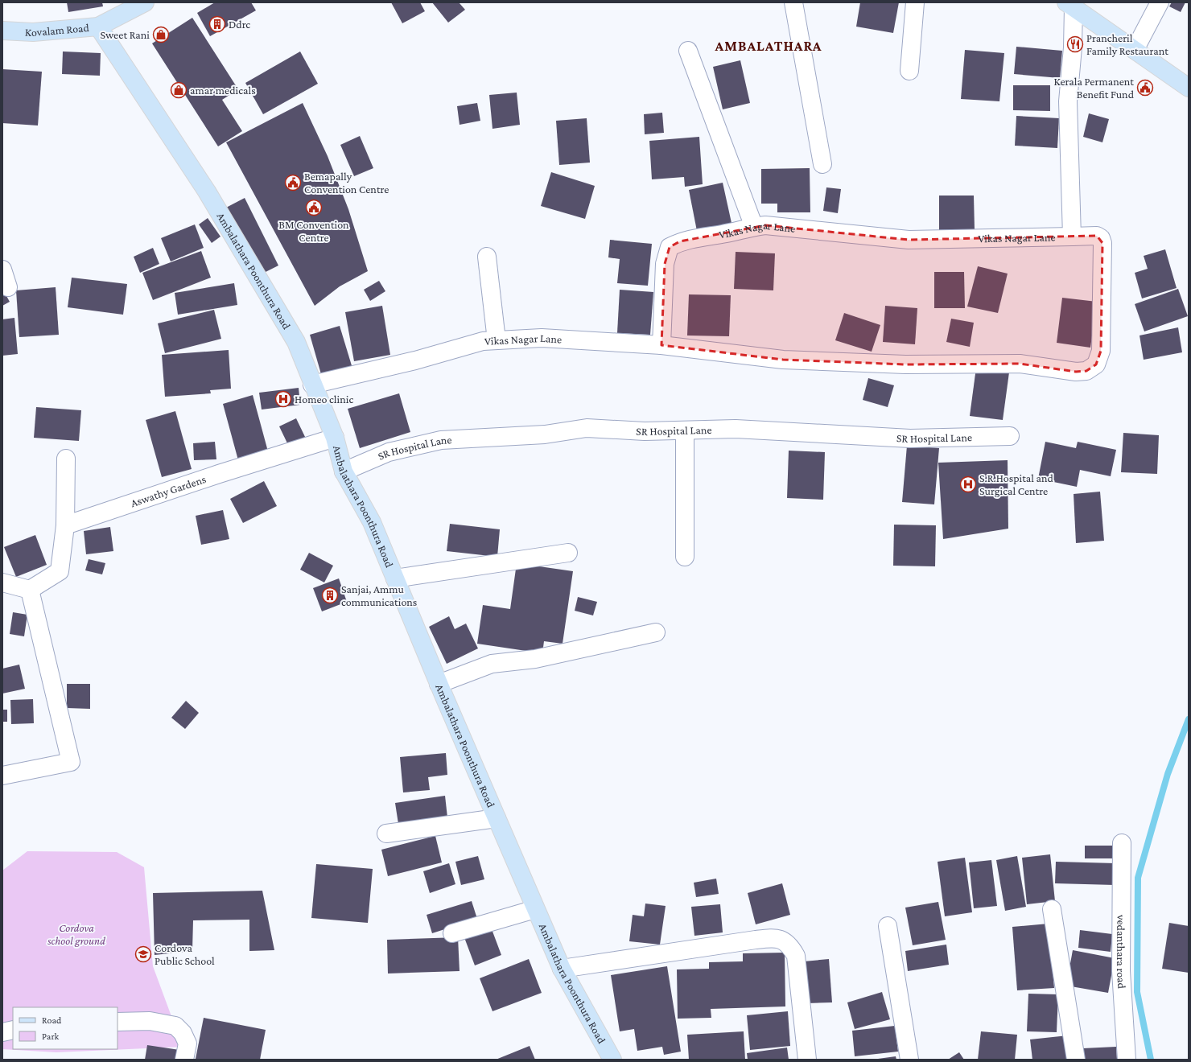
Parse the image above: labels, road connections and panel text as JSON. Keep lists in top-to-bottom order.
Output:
{
  "streets": {
    "main road": ["Kovalam Road", "Ambalathara Poonthura Road"],
    "street": [
      "Vikas Nagar Lane",
      "SR Hospital Lane",
      "Aswathy Gardens",
      "vedanthara road"
    ]
  },
  "crossings": [
    ["Kovalam Road", "Ambalathara Poonthura Road"],
    ["Vikas Nagar Lane", "Ambalathara Poonthura Road"],
    ["Ambalathara Poonthura Road", "SR Hospital Lane"],
    ["Ambalathara Poonthura Road", "Aswathy Gardens"]
  ],
  "districts": ["AMBALATHARA"],
  "parks": ["Cordova school ground"],
  "places": {
    "building": ["Ddrc", "Sanjai, Ammu communications"],
    "shop": ["Sweet Rani", "amar medicals"],
    "restaurant": ["Prancheril Family Restaurant"],
    "public building": ["Kerala Permanent Benefit Fund", "Bemapally Convention Centre", "BM Convention Centre"],
    "hospital": ["Homeo clinic", "S.R.Hospital and Surgical Centre"],
    "school or university": ["Cordova Public School"]
  },
  "legend": ["Road", "Park"]
}
